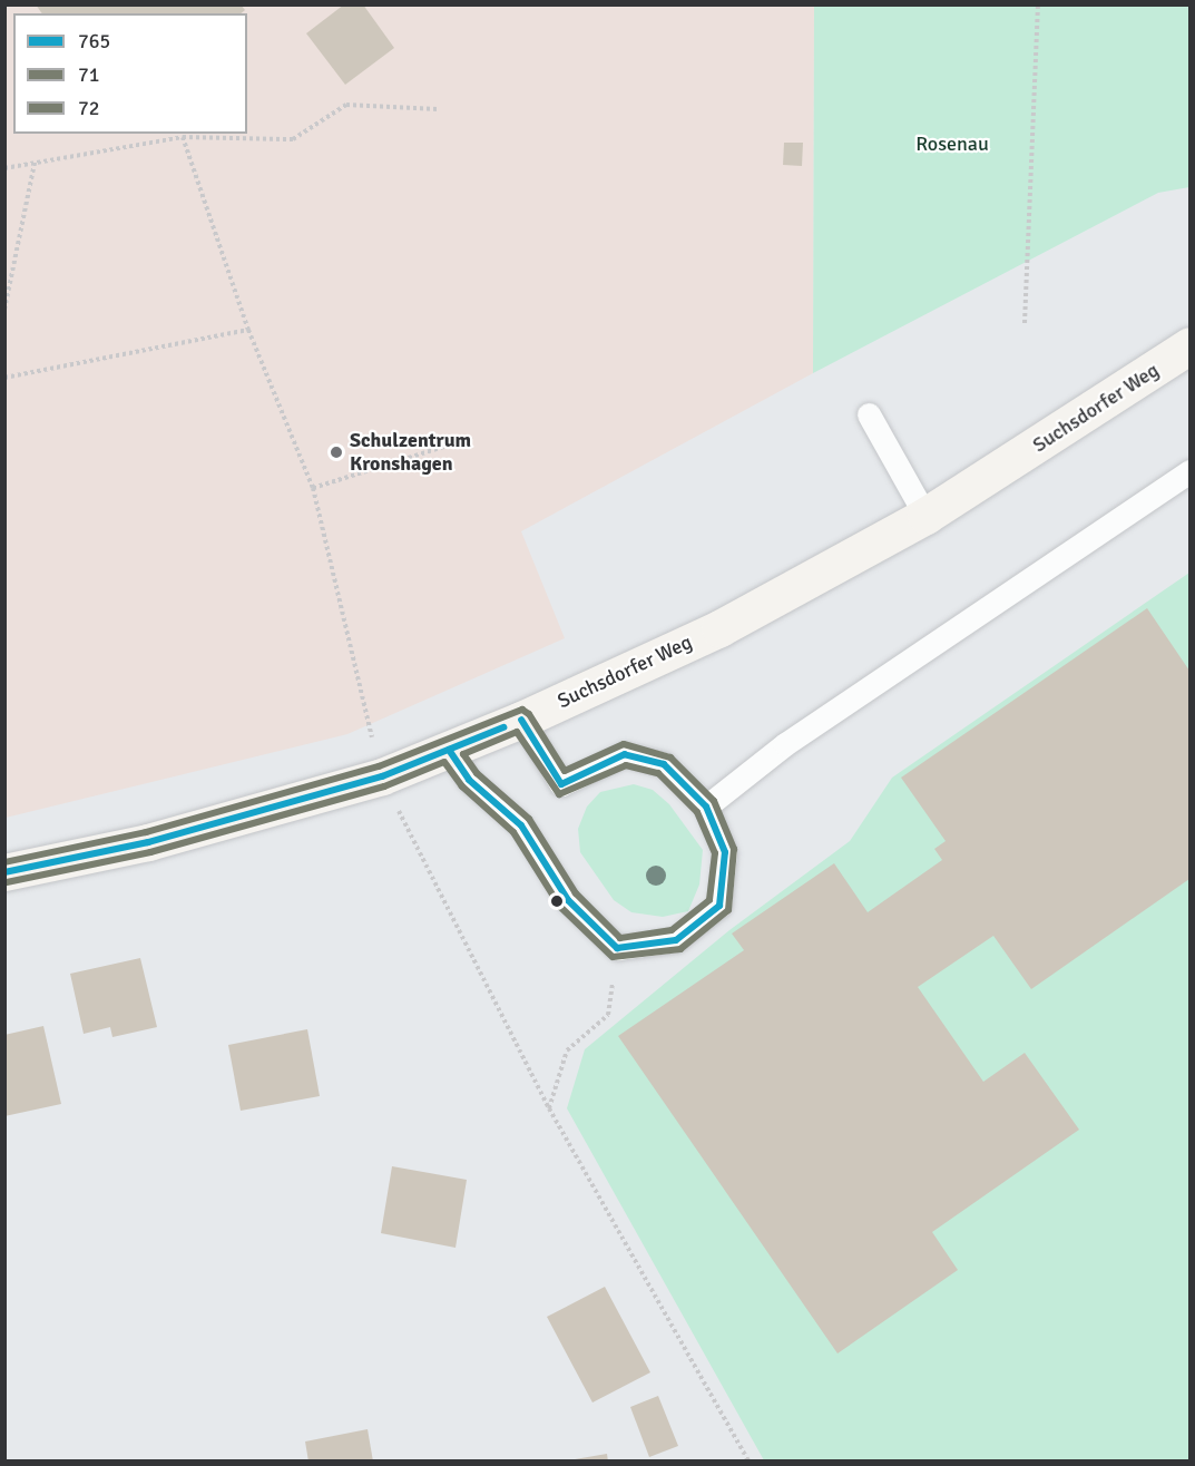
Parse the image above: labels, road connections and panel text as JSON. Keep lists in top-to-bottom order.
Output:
{
  "streets": {
    "street": ["Suchsdorfer Weg"]
  },
  "parks": ["Rosenau"],
  "places": ["Schulzentrum Kronshagen"],
  "lines": ["transit line 72", "transit line 765", "transit line 71"],
  "legend": ["765", "71", "72"]
}
